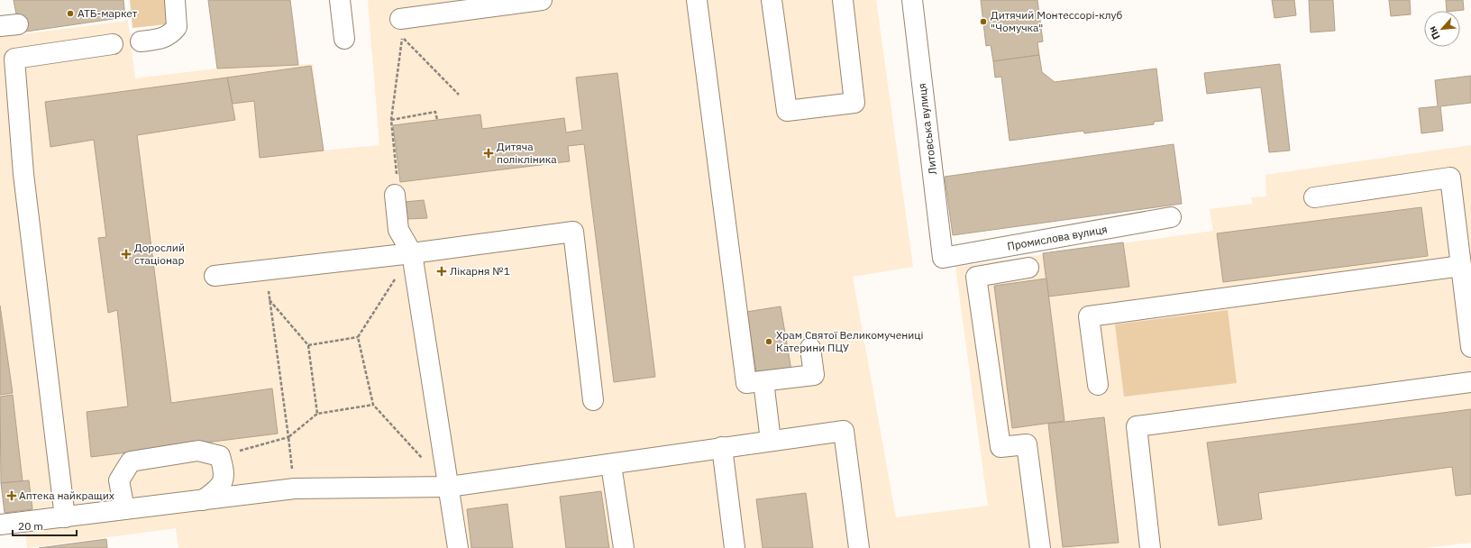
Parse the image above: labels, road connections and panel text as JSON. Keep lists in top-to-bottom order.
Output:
{
  "streets": {
    "street": ["Литовська вулиця", "Промислова вулиця"]
  },
  "crossings": [
    ["Литовська вулиця", "Промислова вулиця"]
  ],
  "places": {
    "other": ["АТБ-маркет", "Дитячий Монтессорі-клуб \"Чомучка\"", "Храм Святої Великомучениці Катерини ПЦУ"],
    "health": [
      "Дитяча полікліника",
      "Дорослий стаціонар",
      "Лікарня №1",
      "Аптека найкращих"
    ]
  },
  "scale_bar": "20 m",
  "north": "bottom left"
}
